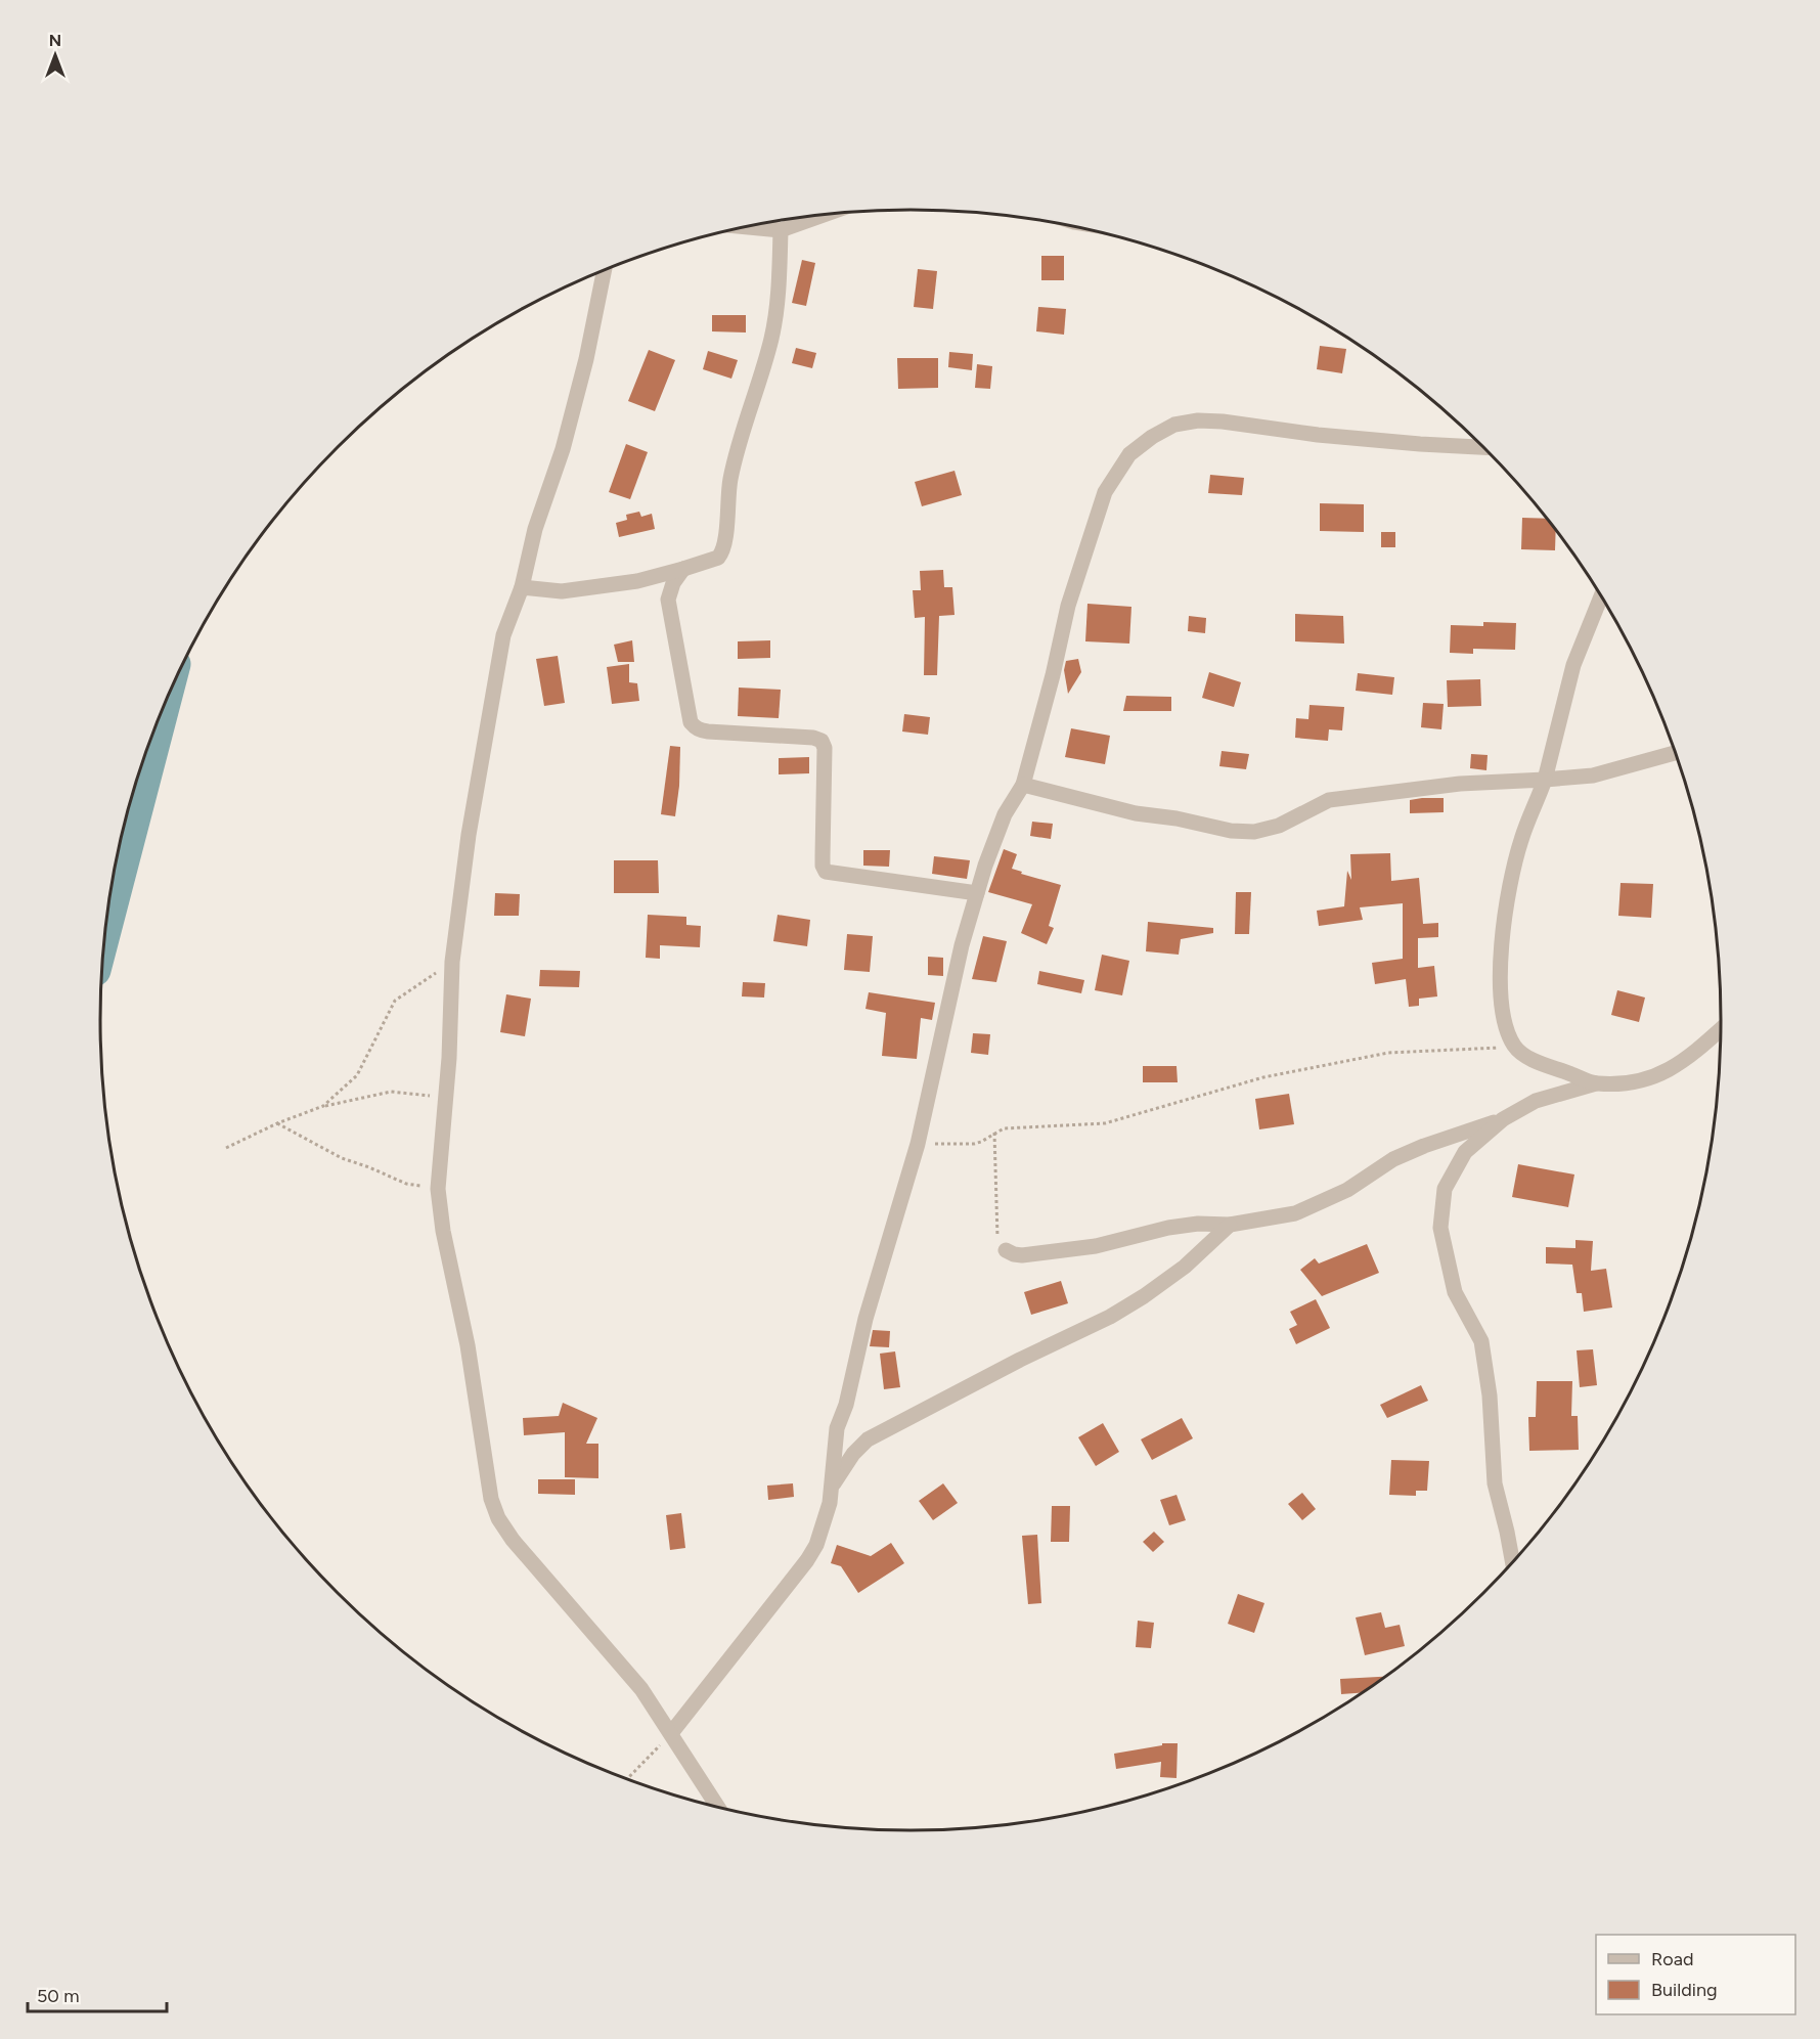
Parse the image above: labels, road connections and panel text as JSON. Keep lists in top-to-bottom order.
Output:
{
  "legend": ["Road", "Building"],
  "scale_bar": "50 m",
  "north": "top"
}
